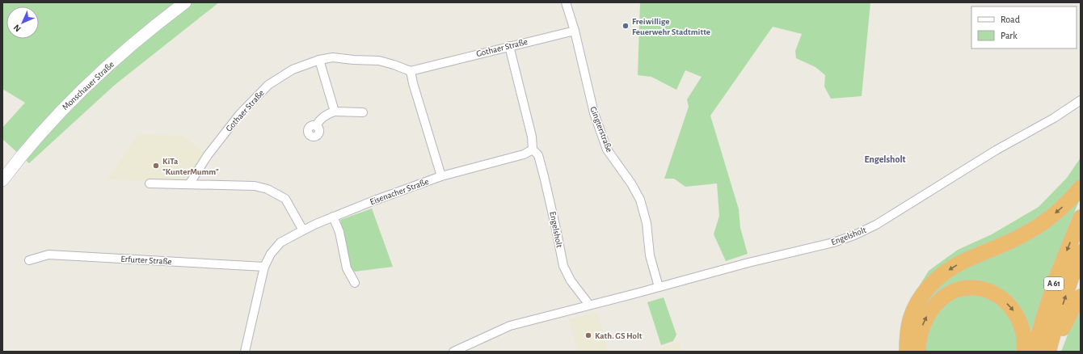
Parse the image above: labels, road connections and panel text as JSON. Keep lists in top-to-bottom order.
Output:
{
  "streets": {
    "highway": ["A 61"],
    "main road": ["Monschauer Straße"],
    "street": [
      "Gothaer Straße",
      "Gingterstraße",
      "Eisenacher Straße",
      "Engelsholt",
      "Erfurter Straße"
    ]
  },
  "crossings": [
    ["Gothaer Straße", "Gingterstraße"],
    ["Gingterstraße", "Engelsholt"],
    ["Eisenacher Straße", "Engelsholt"],
    ["Eisenacher Straße", "Erfurter Straße"]
  ],
  "districts": ["Engelsholt"],
  "places": ["Freiwillige Feuerwehr Stadtmitte", "KiTa \"KunterMumm\"", "Kath. GS Holt"],
  "legend": ["Road", "Park"],
  "north": "bottom left"
}
